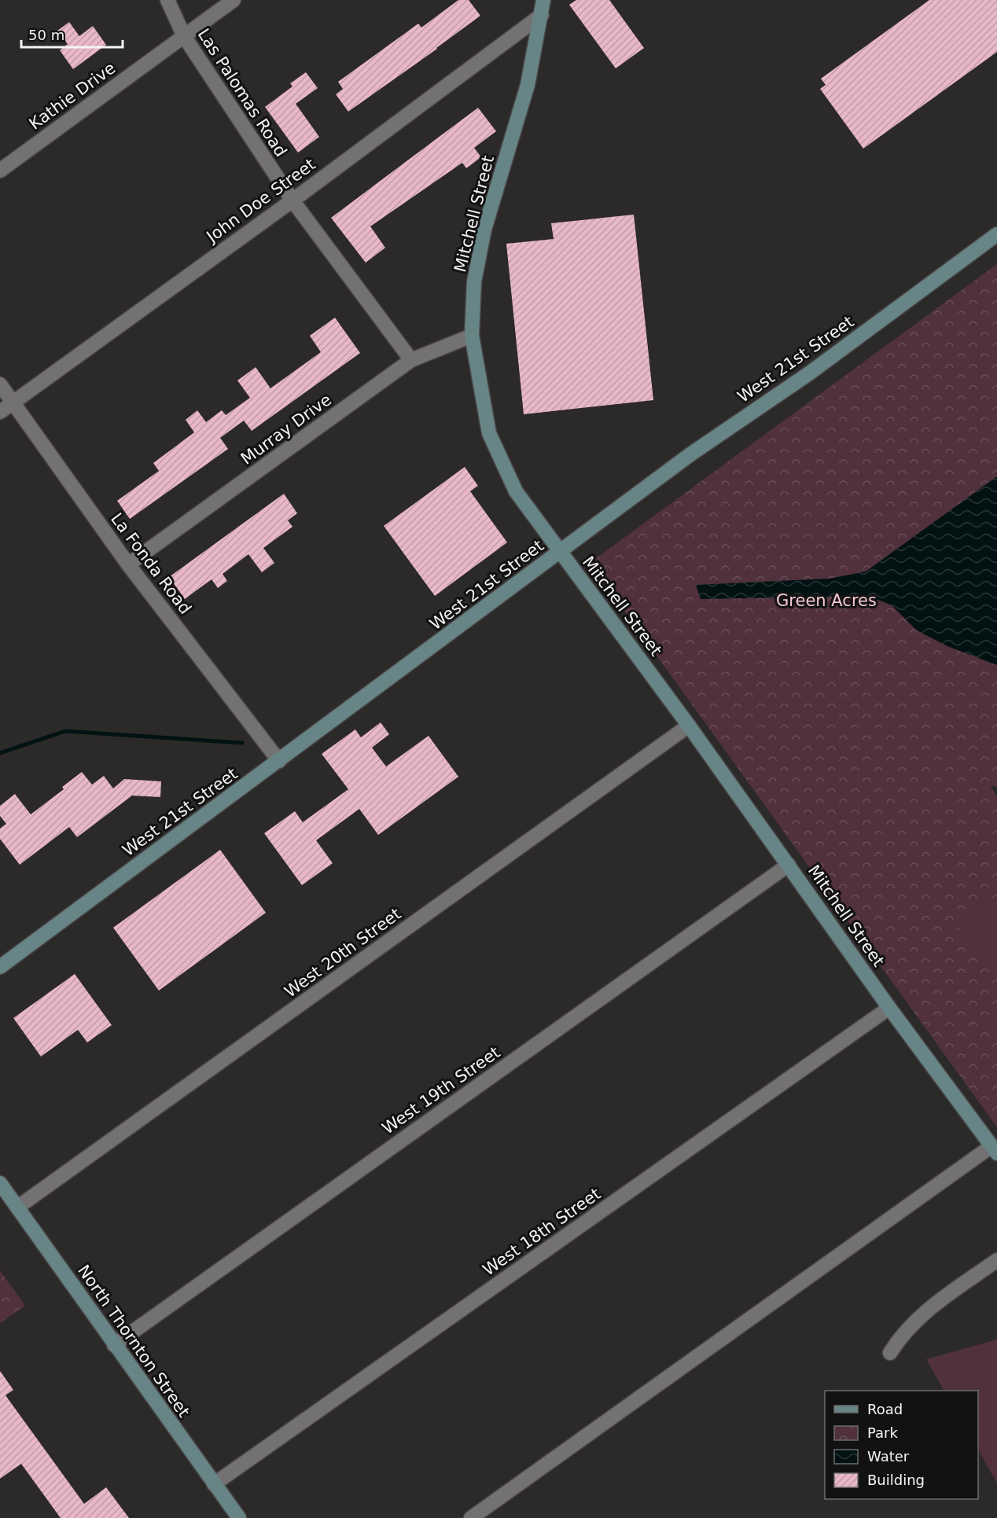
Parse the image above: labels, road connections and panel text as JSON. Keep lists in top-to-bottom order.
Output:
{
  "streets": {
    "street": [
      "Las Palomas Road",
      "Kathie Drive",
      "John Doe Street",
      "Mitchell Street",
      "West 21st Street",
      "Murray Drive",
      "La Fonda Road",
      "West 20th Street",
      "West 19th Street",
      "West 18th Street",
      "North Thornton Street"
    ]
  },
  "crossings": [
    ["Las Palomas Road", "Kathie Drive"],
    ["Las Palomas Road", "John Doe Street"],
    ["Las Palomas Road", "Murray Drive"],
    ["John Doe Street", "Mitchell Street"],
    ["John Doe Street", "La Fonda Road"],
    ["Mitchell Street", "West 21st Street"],
    ["Mitchell Street", "Murray Drive"],
    ["Mitchell Street", "West 20th Street"],
    ["Mitchell Street", "West 19th Street"],
    ["Mitchell Street", "West 18th Street"],
    ["West 21st Street", "La Fonda Road"],
    ["Murray Drive", "La Fonda Road"],
    ["West 20th Street", "North Thornton Street"],
    ["West 19th Street", "North Thornton Street"],
    ["West 18th Street", "North Thornton Street"]
  ],
  "parks": ["Green Acres"],
  "legend": [
    "Road",
    "Park",
    "Water",
    "Building"
  ],
  "scale_bar": "50 m"
}
